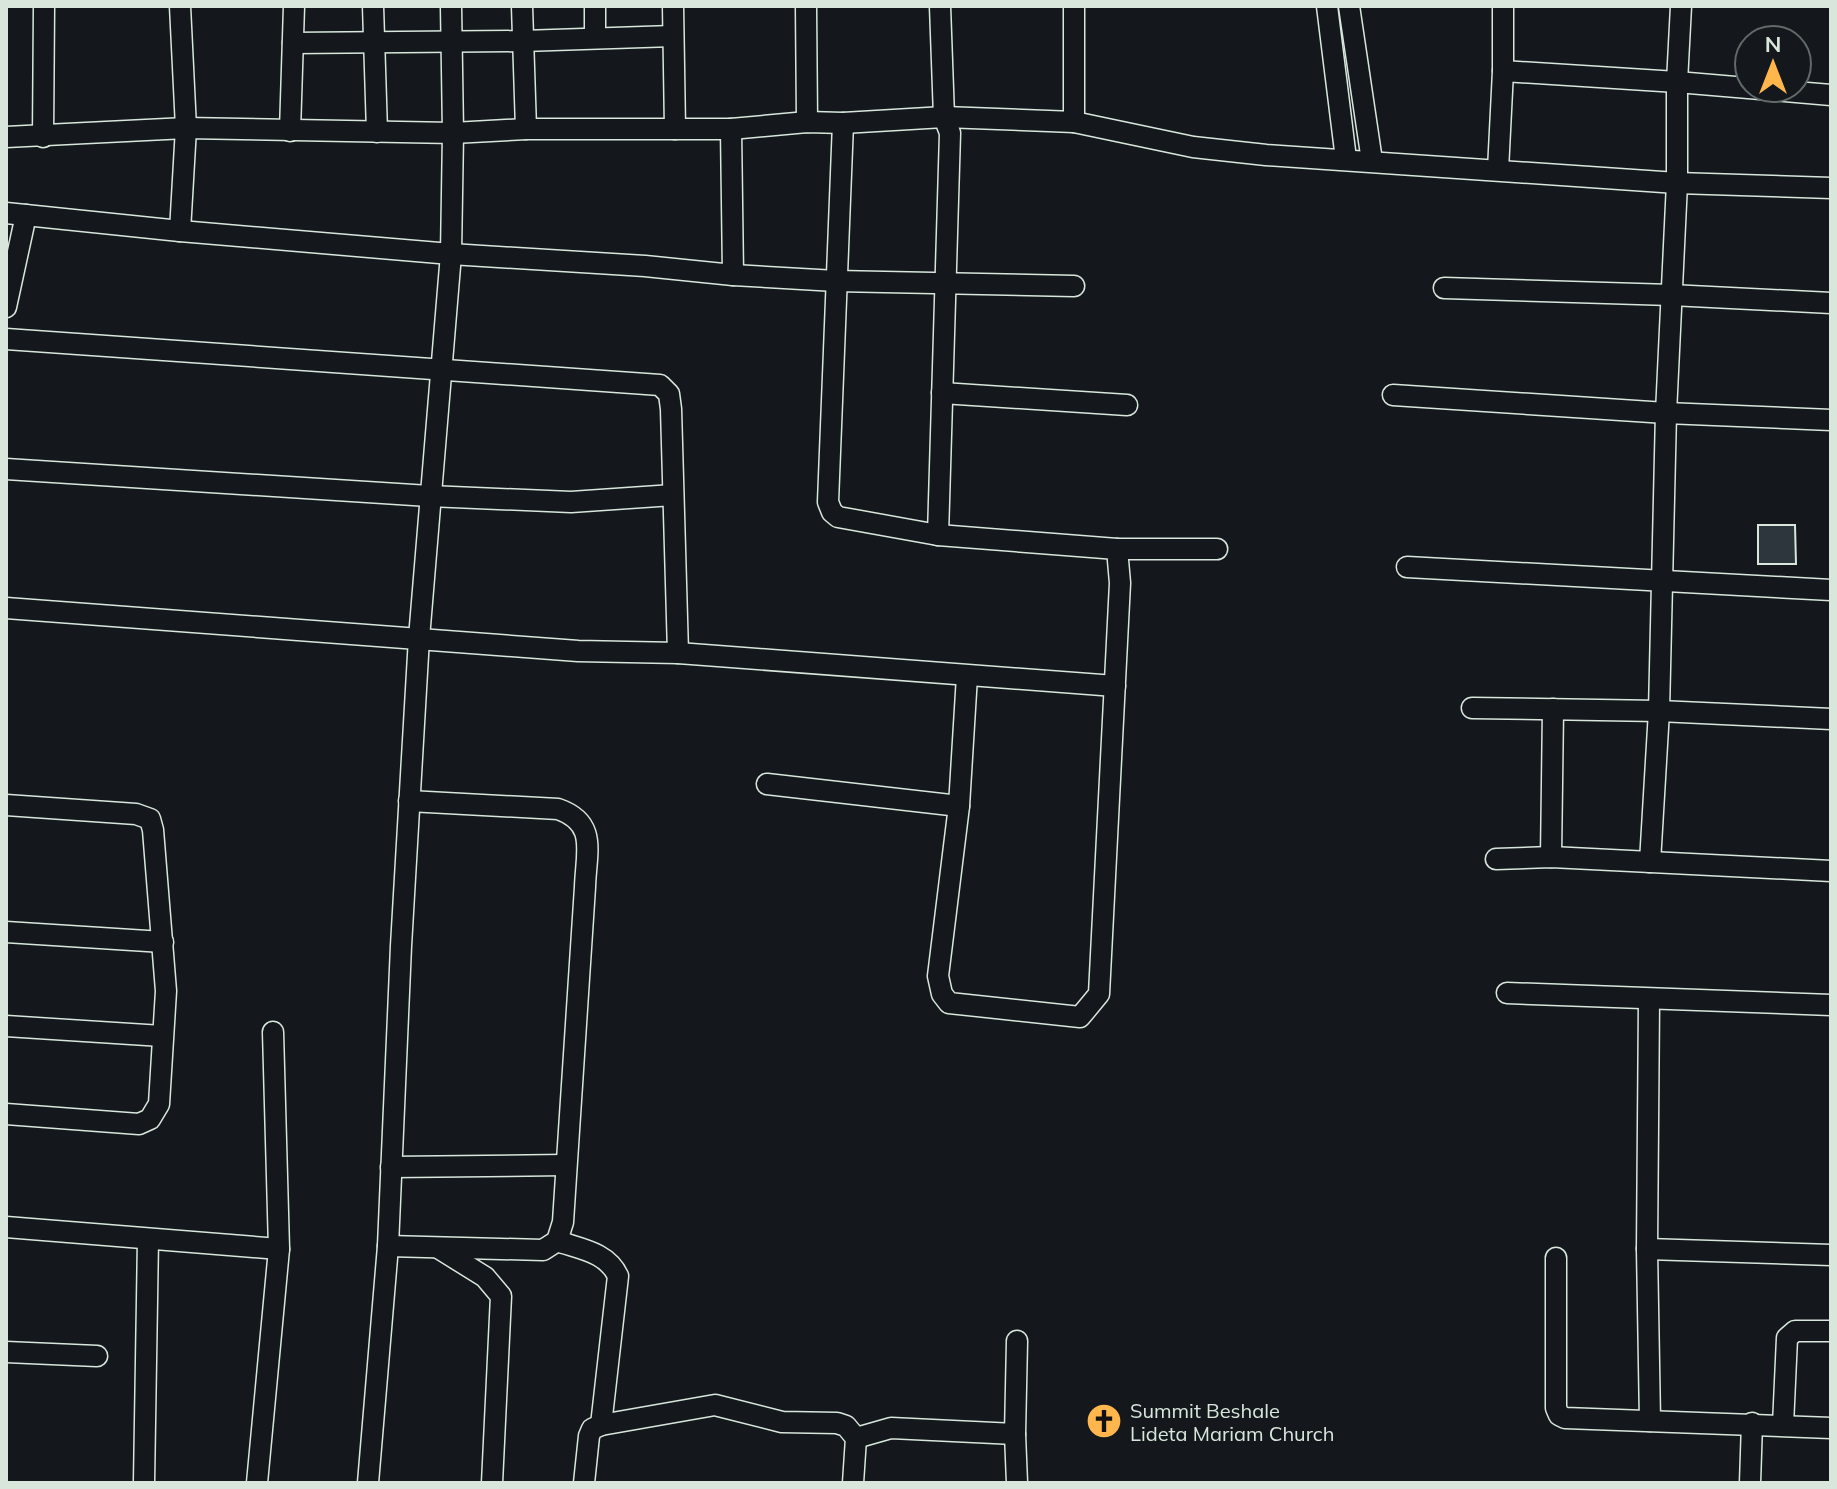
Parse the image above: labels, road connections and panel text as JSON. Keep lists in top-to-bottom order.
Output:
{
  "places": {
    "church": ["Summit Beshale Lideta Mariam Church"]
  },
  "north": "top"
}
